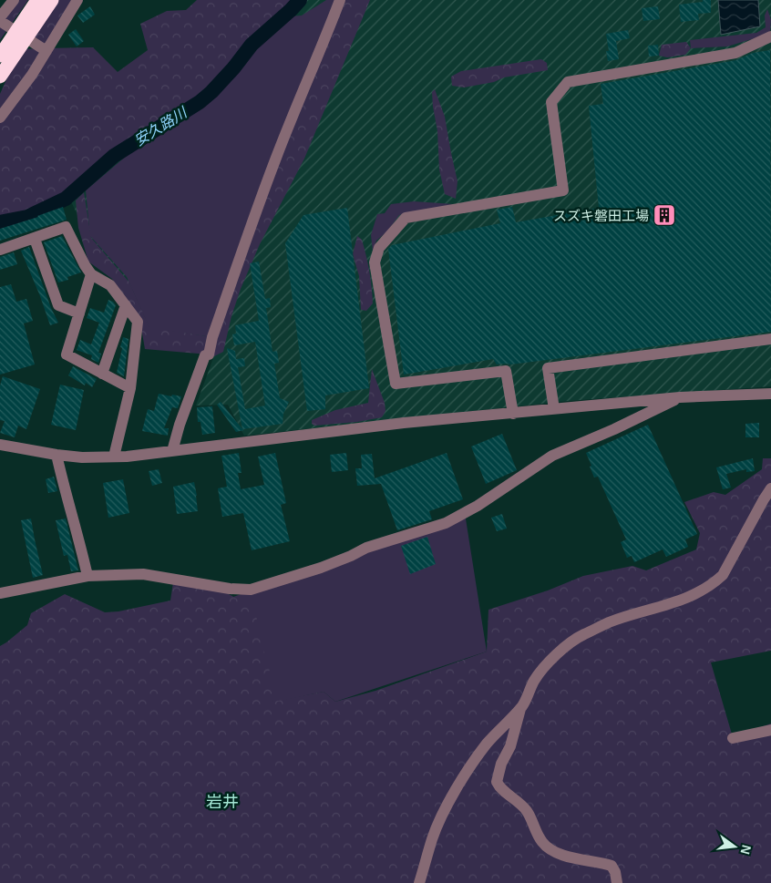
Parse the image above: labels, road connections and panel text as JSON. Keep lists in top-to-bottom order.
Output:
{
  "districts": ["岩井"],
  "water": ["安久路川"],
  "places": {
    "building": ["スズキ磐田工場"]
  },
  "north": "right"
}
